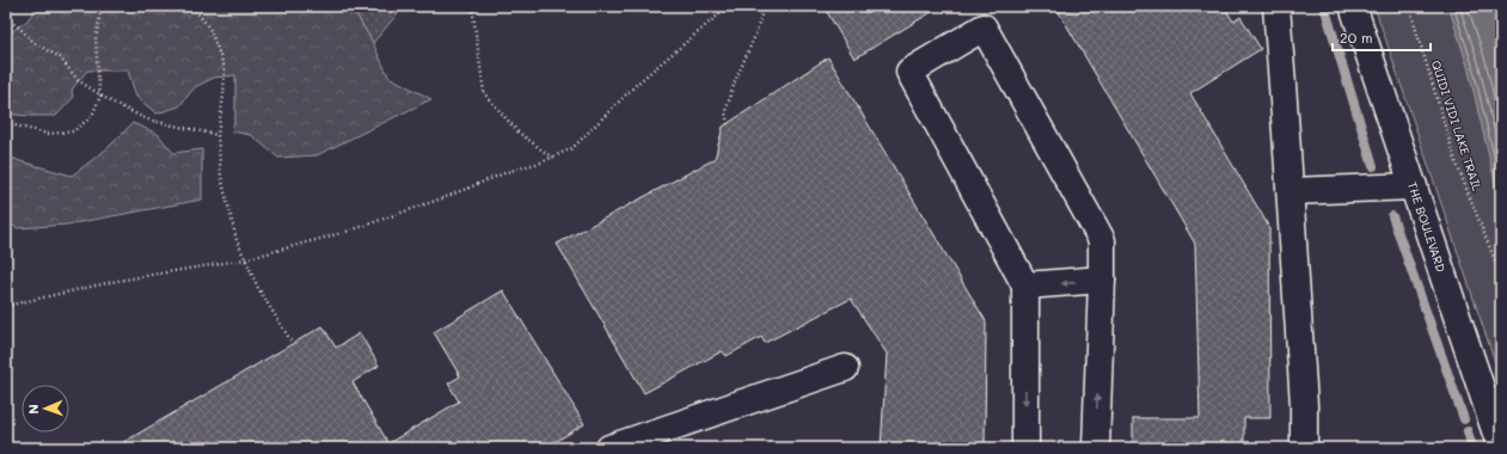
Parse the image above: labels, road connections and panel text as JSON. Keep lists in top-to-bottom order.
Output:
{
  "streets": {
    "street": ["THE BOULEVARD"],
    "path": ["QUIDI VIDI LAKE TRAIL"]
  },
  "scale_bar": "20 m",
  "north": "left"
}
